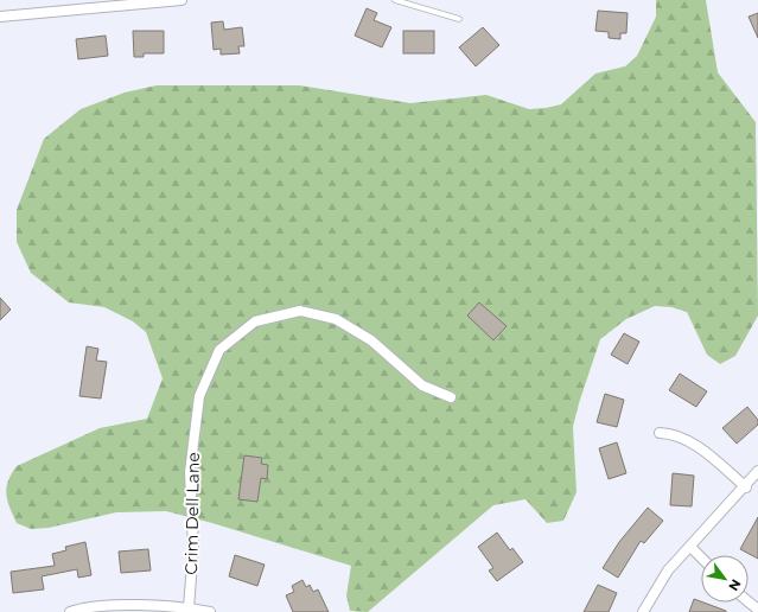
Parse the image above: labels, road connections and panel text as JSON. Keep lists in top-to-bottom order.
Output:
{
  "streets": {
    "street": ["Crim Dell Lane"]
  },
  "north": "bottom right"
}
